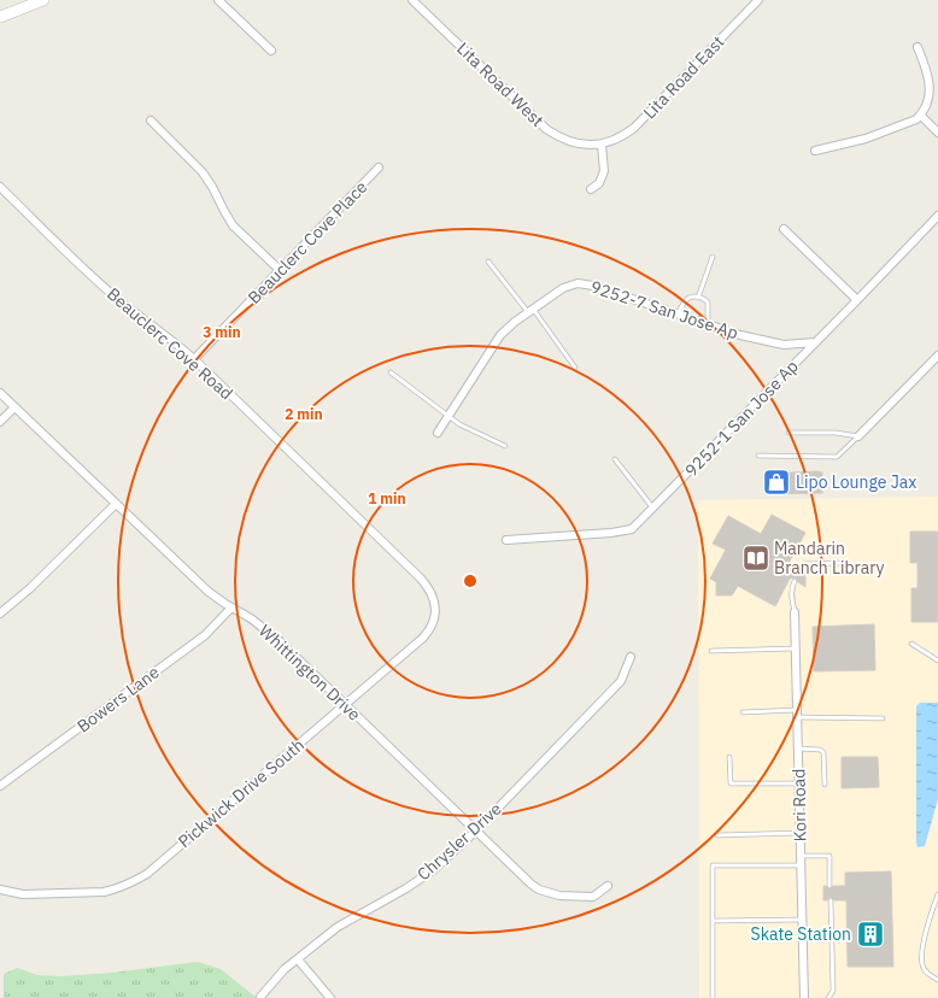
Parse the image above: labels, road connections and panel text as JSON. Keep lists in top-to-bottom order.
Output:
{
  "streets": {
    "street": [
      "Lita Road East",
      "Lita Road West",
      "Beauclerc Cove Place",
      "9252-7 San Jose Ap",
      "Beauclerc Cove Road",
      "9252-1 San Jose Ap",
      "Whittington Drive",
      "Bowers Lane",
      "Pickwick Drive South",
      "Kori Road",
      "Chrysler Drive"
    ]
  },
  "crossings": [
    ["Lita Road East", "Lita Road West"],
    ["Beauclerc Cove Place", "Beauclerc Cove Road"],
    ["9252-7 San Jose Ap", "9252-1 San Jose Ap"],
    ["Beauclerc Cove Road", "Pickwick Drive South"],
    ["Whittington Drive", "Bowers Lane"],
    ["Whittington Drive", "Pickwick Drive South"],
    ["Whittington Drive", "Chrysler Drive"]
  ],
  "places": {
    "shop": ["Lipo Lounge Jax"],
    "library": ["Mandarin Branch Library"],
    "building": ["Skate Station"]
  },
  "rings": ["3 min", "2 min", "1 min"]
}
